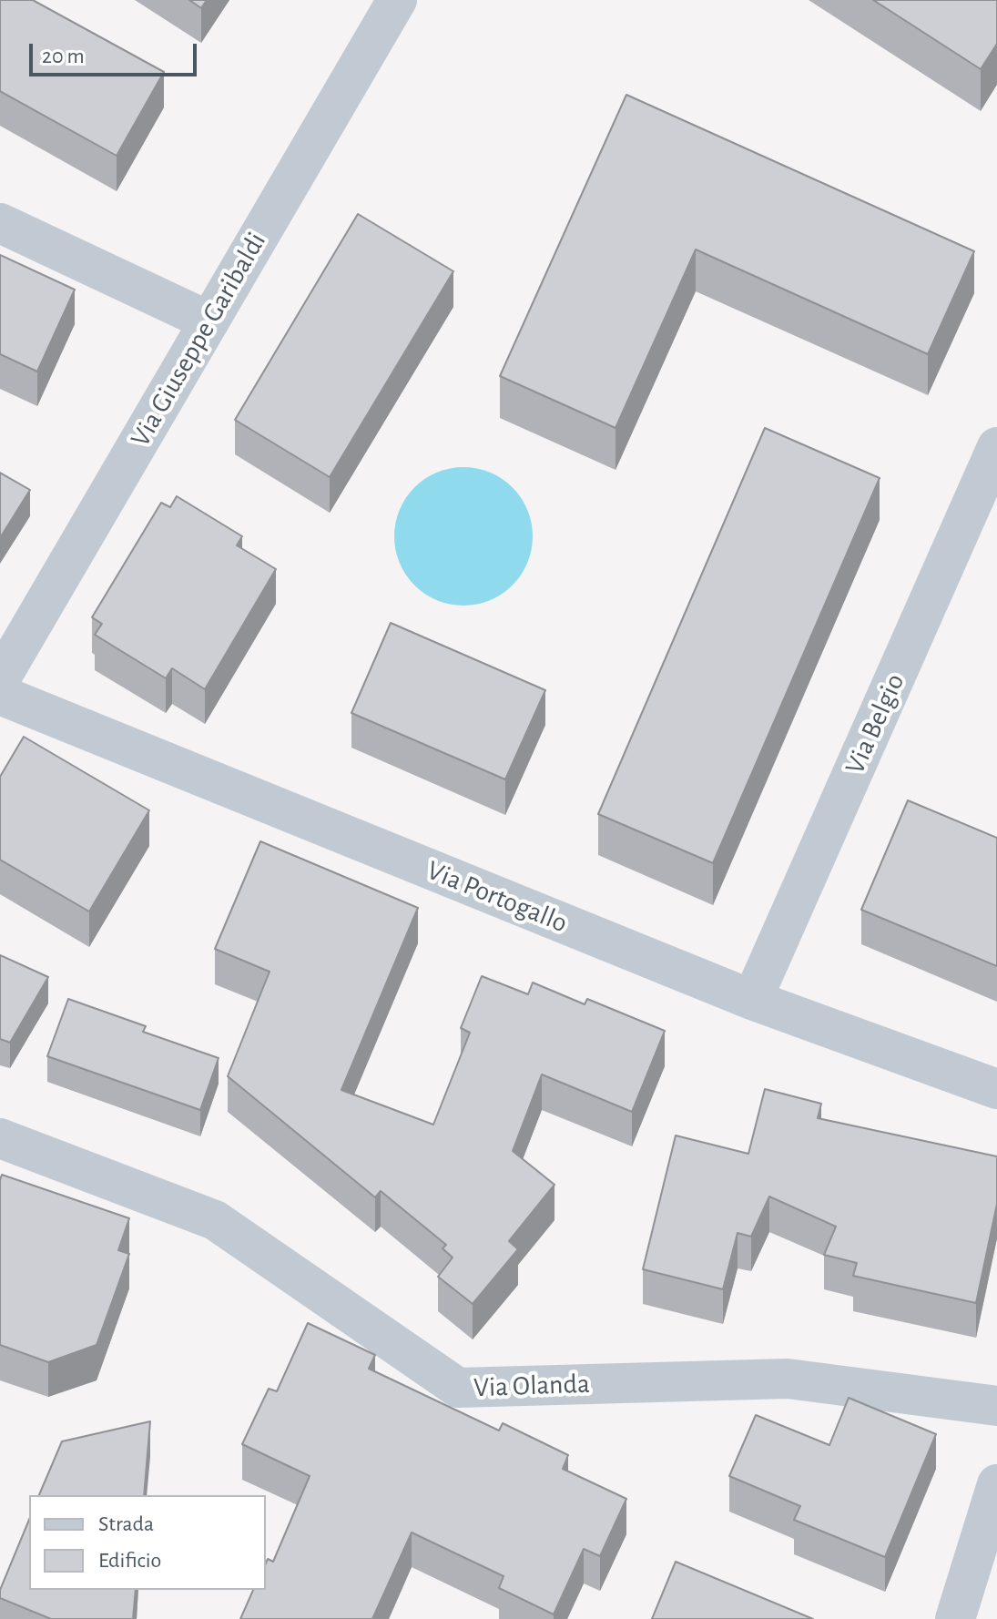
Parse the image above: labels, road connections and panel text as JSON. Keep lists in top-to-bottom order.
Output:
{
  "streets": {
    "street": [
      "Via Giuseppe Garibaldi",
      "Via Belgio",
      "Via Portogallo",
      "Via Olanda"
    ]
  },
  "crossings": [
    ["Via Belgio", "Via Portogallo"]
  ],
  "legend": ["Strada", "Edificio"],
  "scale_bar": "20 m"
}
